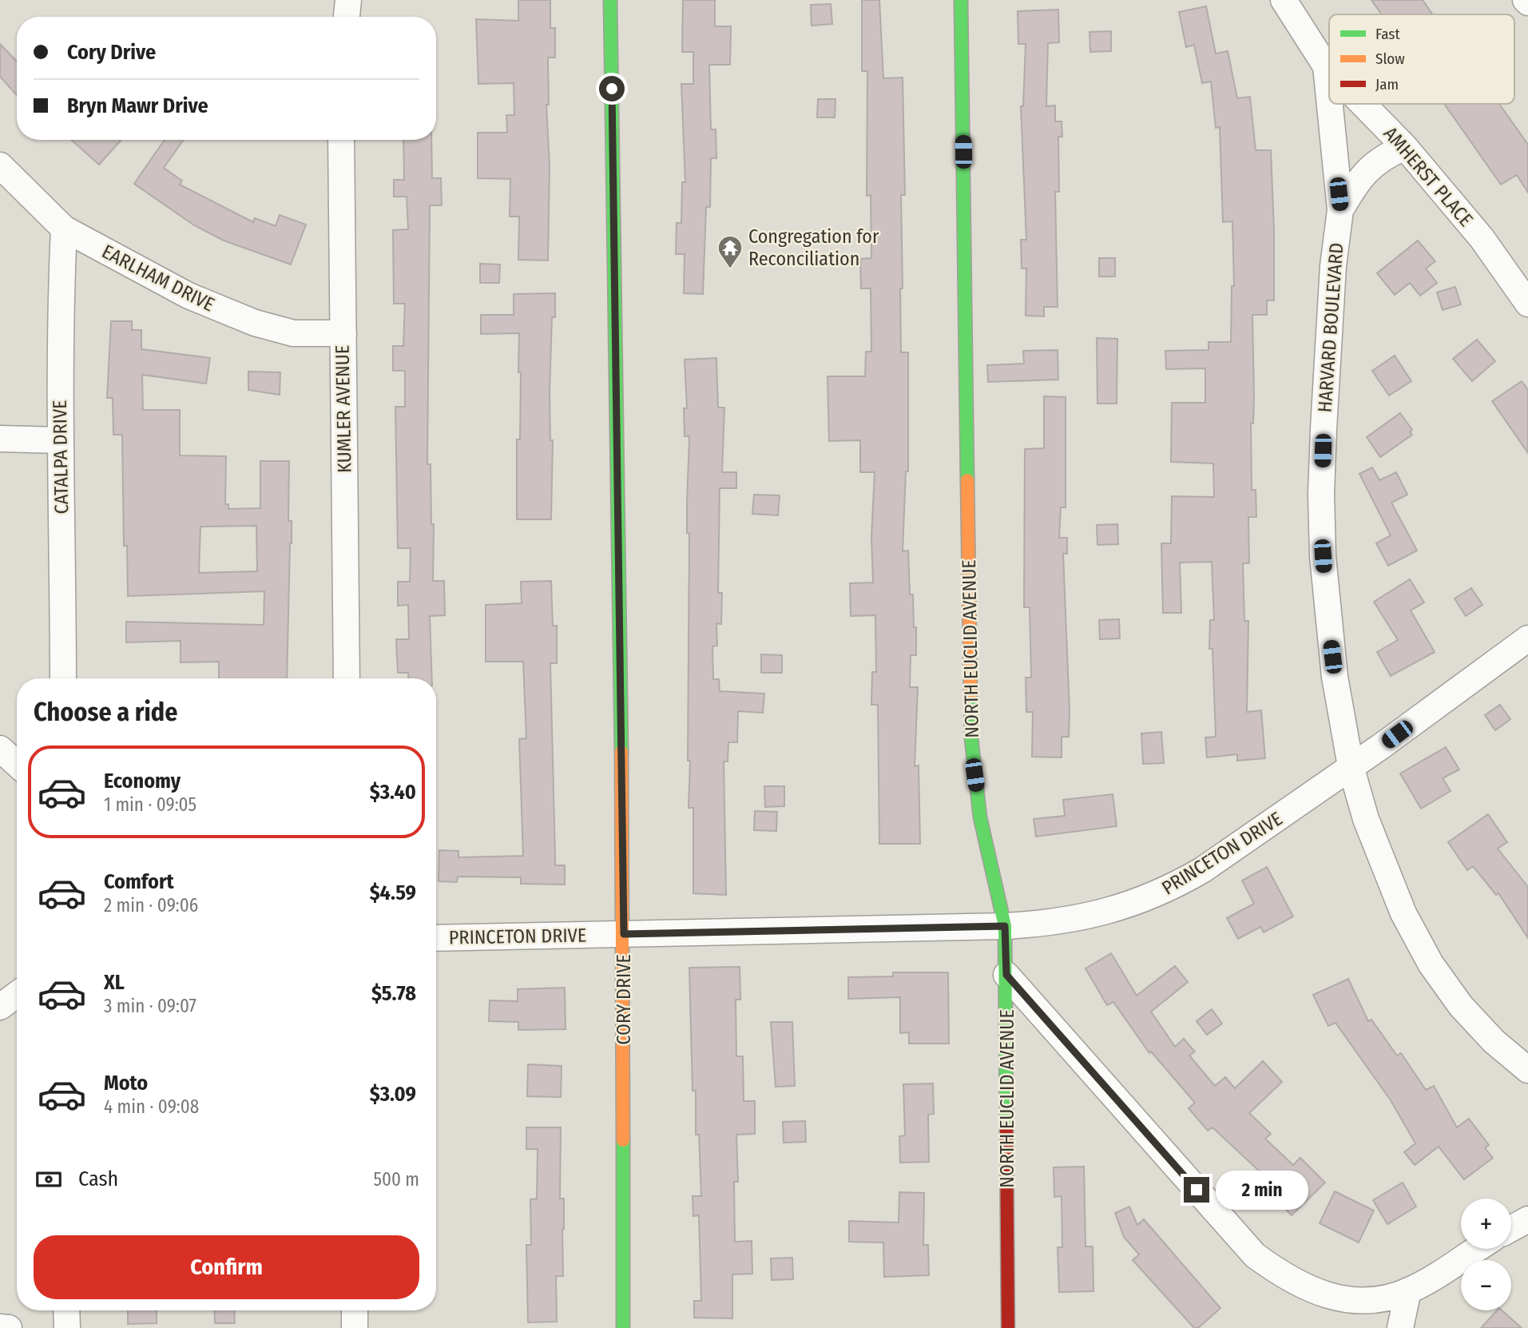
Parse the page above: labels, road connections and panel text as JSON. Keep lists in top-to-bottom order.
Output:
{
  "streets": {
    "street": [
      "AMHERST PLACE",
      "EARLHAM DRIVE",
      "HARVARD BOULEVARD",
      "KUMLER AVENUE",
      "CATALPA DRIVE",
      "NORTH EUCLID AVENUE",
      "PRINCETON DRIVE",
      "CORY DRIVE"
    ]
  },
  "crossings": [
    ["AMHERST PLACE", "HARVARD BOULEVARD"],
    ["EARLHAM DRIVE", "KUMLER AVENUE"],
    ["EARLHAM DRIVE", "CATALPA DRIVE"],
    ["HARVARD BOULEVARD", "PRINCETON DRIVE"],
    ["NORTH EUCLID AVENUE", "PRINCETON DRIVE"],
    ["PRINCETON DRIVE", "CORY DRIVE"]
  ],
  "places": {
    "temple": ["Congregation for Reconciliation"]
  },
  "legend": ["Fast", "Slow", "Jam"],
  "page": {
    "banner": ["Cory Drive", "Bryn Mawr Drive"],
    "heading": "Choose a ride",
    "list": [
      {
        "name": "Economy",
        "note": "1 min · 09:05",
        "value": "$3.40"
      },
      {
        "name": "Comfort",
        "note": "2 min · 09:06",
        "value": "$4.59"
      },
      {
        "name": "XL",
        "note": "3 min · 09:07",
        "value": "$5.78"
      },
      {
        "name": "Moto",
        "note": "4 min · 09:08",
        "value": "$3.09"
      }
    ],
    "pay": ["Cash", "500 m"],
    "bubble": "2 min",
    "map_buttons": ["+", "−"],
    "buttons": "Confirm"
  }
}
